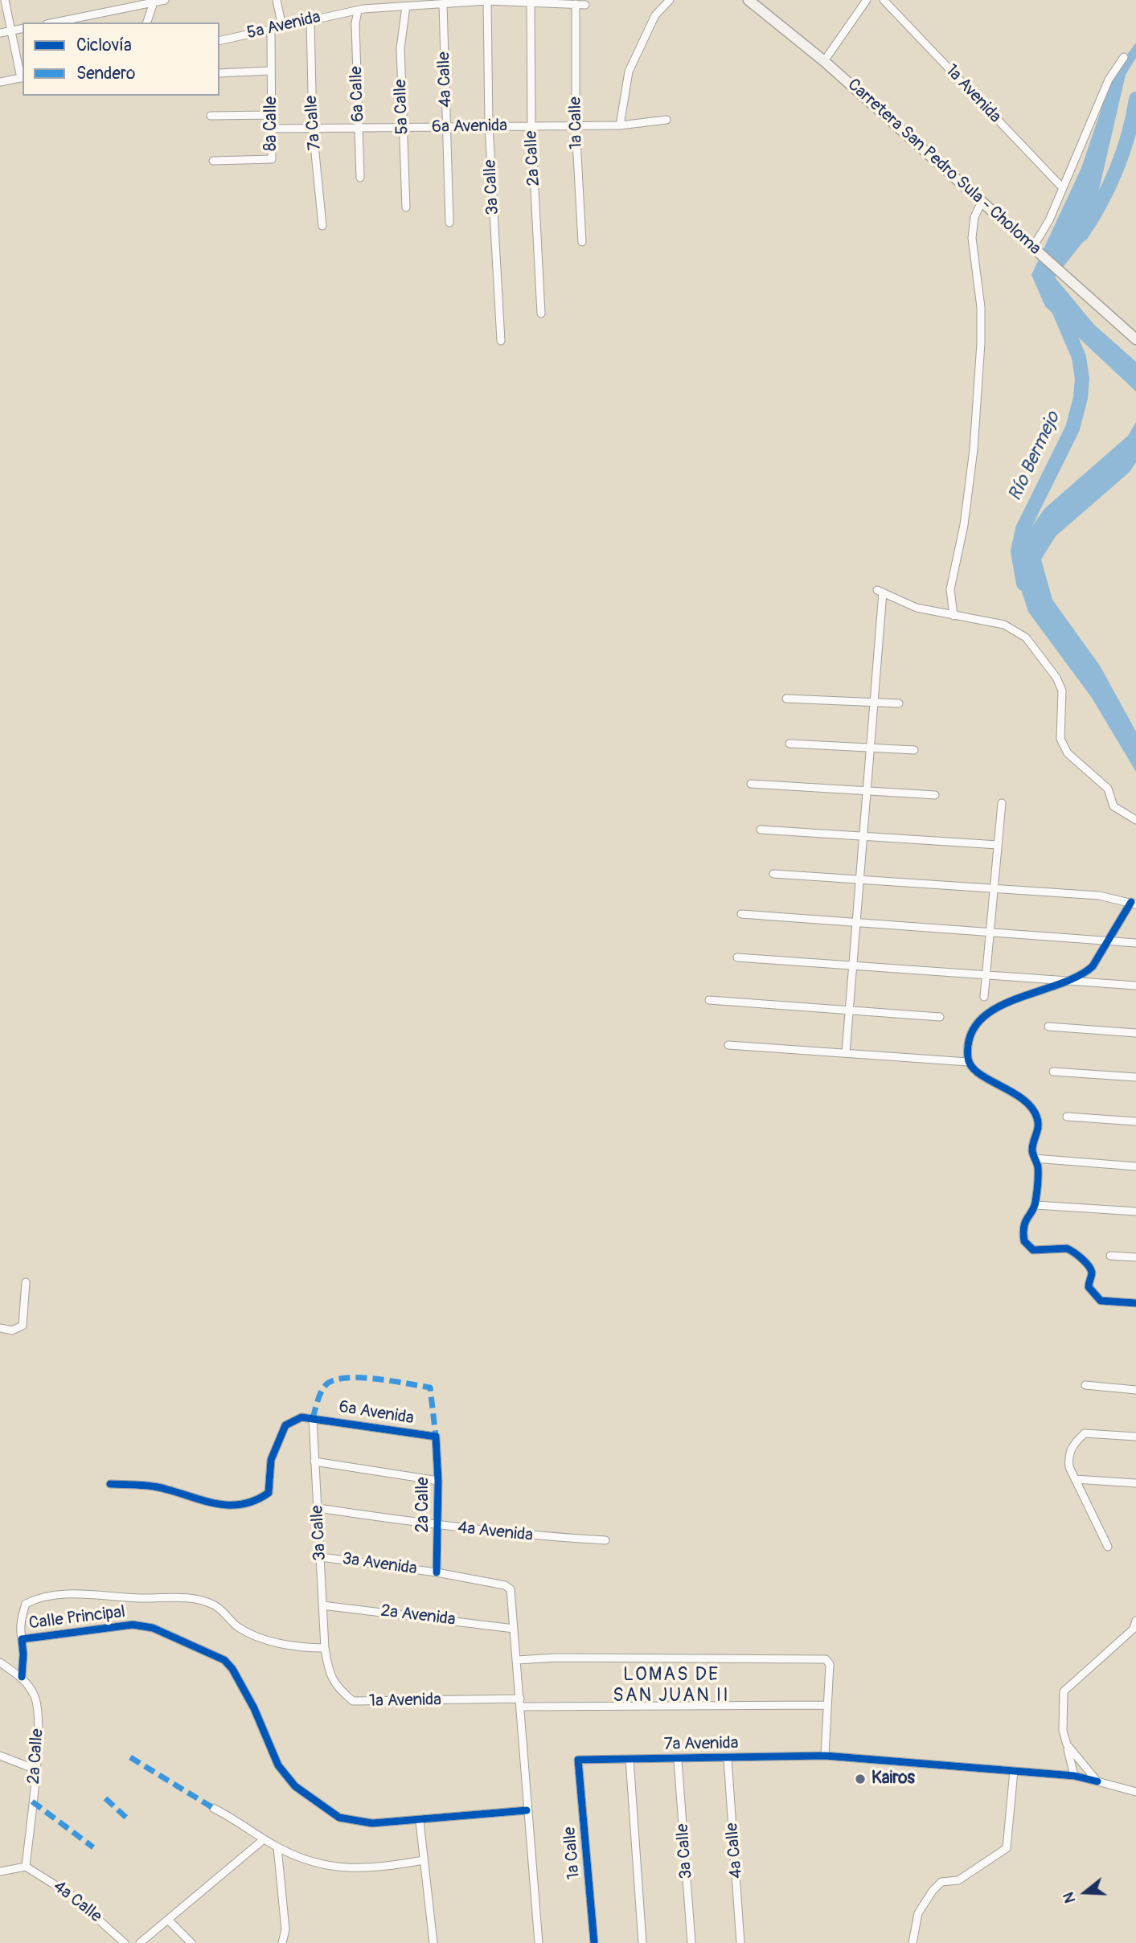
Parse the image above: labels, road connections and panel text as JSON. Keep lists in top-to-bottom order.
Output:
{
  "streets": {
    "main road": ["Carretera San Pedro Sula - Choloma"],
    "street": [
      "5a Avenida",
      "4a Calle",
      "6a Calle",
      "1a Avenida",
      "5a Calle",
      "7a Calle",
      "1a Calle",
      "8a Calle",
      "6a Avenida",
      "2a Calle",
      "3a Calle",
      "4a Avenida",
      "3a Avenida",
      "2a Avenida",
      "Calle Principal",
      "7a Avenida"
    ]
  },
  "crossings": [
    ["5a Avenida", "4a Calle"],
    ["5a Avenida", "6a Calle"],
    ["5a Avenida", "5a Calle"],
    ["5a Avenida", "7a Calle"],
    ["5a Avenida", "1a Calle"],
    ["5a Avenida", "8a Calle"],
    ["5a Avenida", "2a Calle"],
    ["5a Avenida", "3a Calle"],
    ["4a Calle", "6a Avenida"],
    ["4a Calle", "2a Calle"],
    ["4a Calle", "7a Avenida"],
    ["6a Calle", "6a Avenida"],
    ["1a Avenida", "3a Calle"],
    ["5a Calle", "6a Avenida"],
    ["7a Calle", "6a Avenida"],
    ["1a Calle", "6a Avenida"],
    ["1a Calle", "7a Avenida"],
    ["8a Calle", "6a Avenida"],
    ["6a Avenida", "2a Calle"],
    ["6a Avenida", "3a Calle"],
    ["2a Calle", "4a Avenida"],
    ["2a Calle", "3a Avenida"],
    ["2a Calle", "Calle Principal"],
    ["3a Calle", "4a Avenida"],
    ["3a Calle", "3a Avenida"],
    ["3a Calle", "2a Avenida"],
    ["3a Calle", "7a Avenida"],
    ["3a Avenida", "2a Avenida"]
  ],
  "districts": ["LOMAS DE SAN JUAN II"],
  "water": ["Río Bermejo"],
  "places": ["Kairos"],
  "legend": ["Ciclovía", "Sendero"],
  "north": "left"
}
